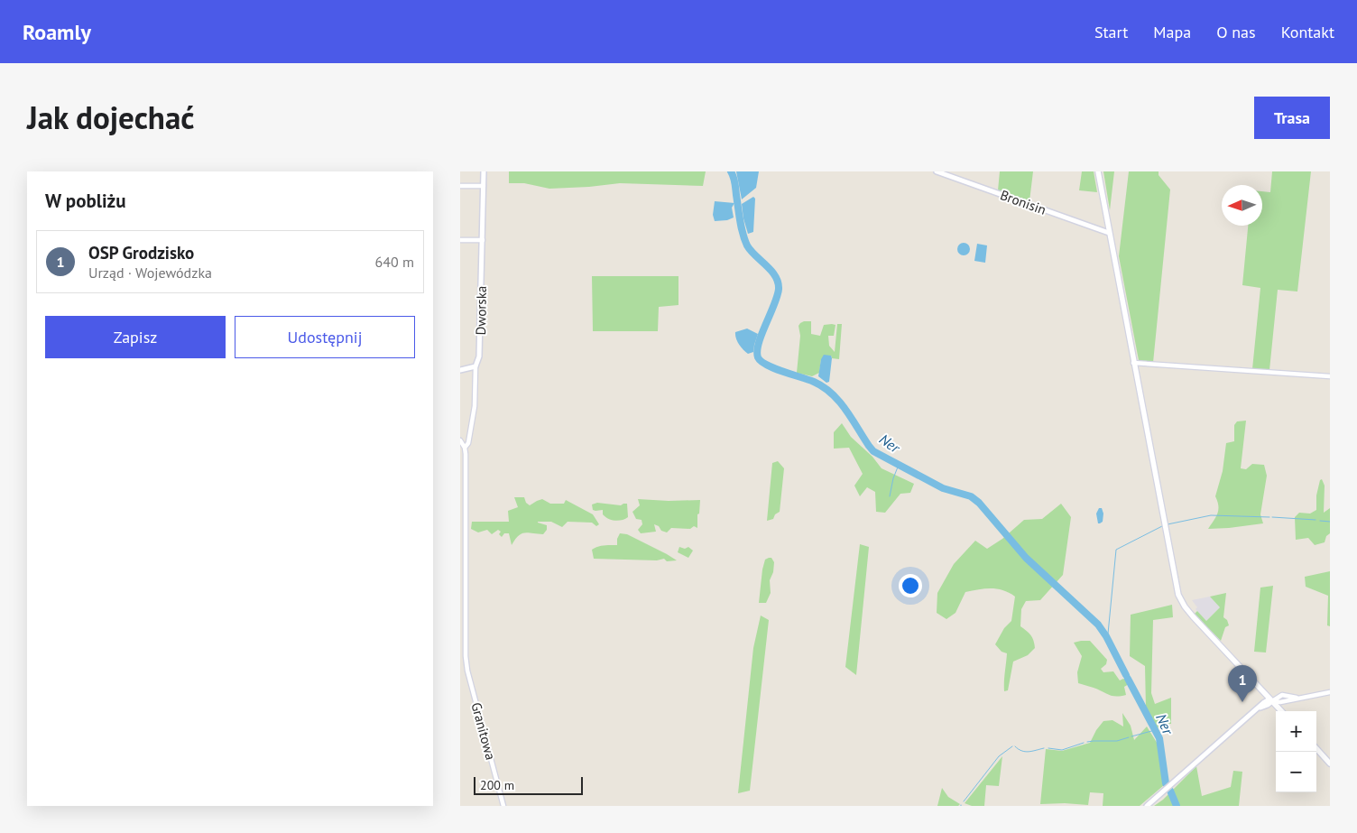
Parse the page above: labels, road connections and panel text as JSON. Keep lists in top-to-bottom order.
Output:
{
  "streets": {
    "street": ["Bronisin", "Dworska", "Granitowa"]
  },
  "crossings": [
    ["Dworska", "Granitowa"]
  ],
  "water": ["Ner"],
  "scale_bar": "200 m",
  "north": "left",
  "page": {
    "header": "Roamly",
    "nav": [
      "Start",
      "Mapa",
      "O nas",
      "Kontakt"
    ],
    "title": "Jak dojechać",
    "buttons": [
      "Trasa",
      ["Zapisz", "Udostępnij"]
    ],
    "heading": "W pobliżu",
    "list": [
      {
        "mark": "1",
        "name": "OSP Grodzisko",
        "note": "Urząd · Wojewódzka",
        "value": "640 m"
      }
    ],
    "pins": "1",
    "map_buttons": ["+", "−"],
    "scale": "200 m"
  }
}
